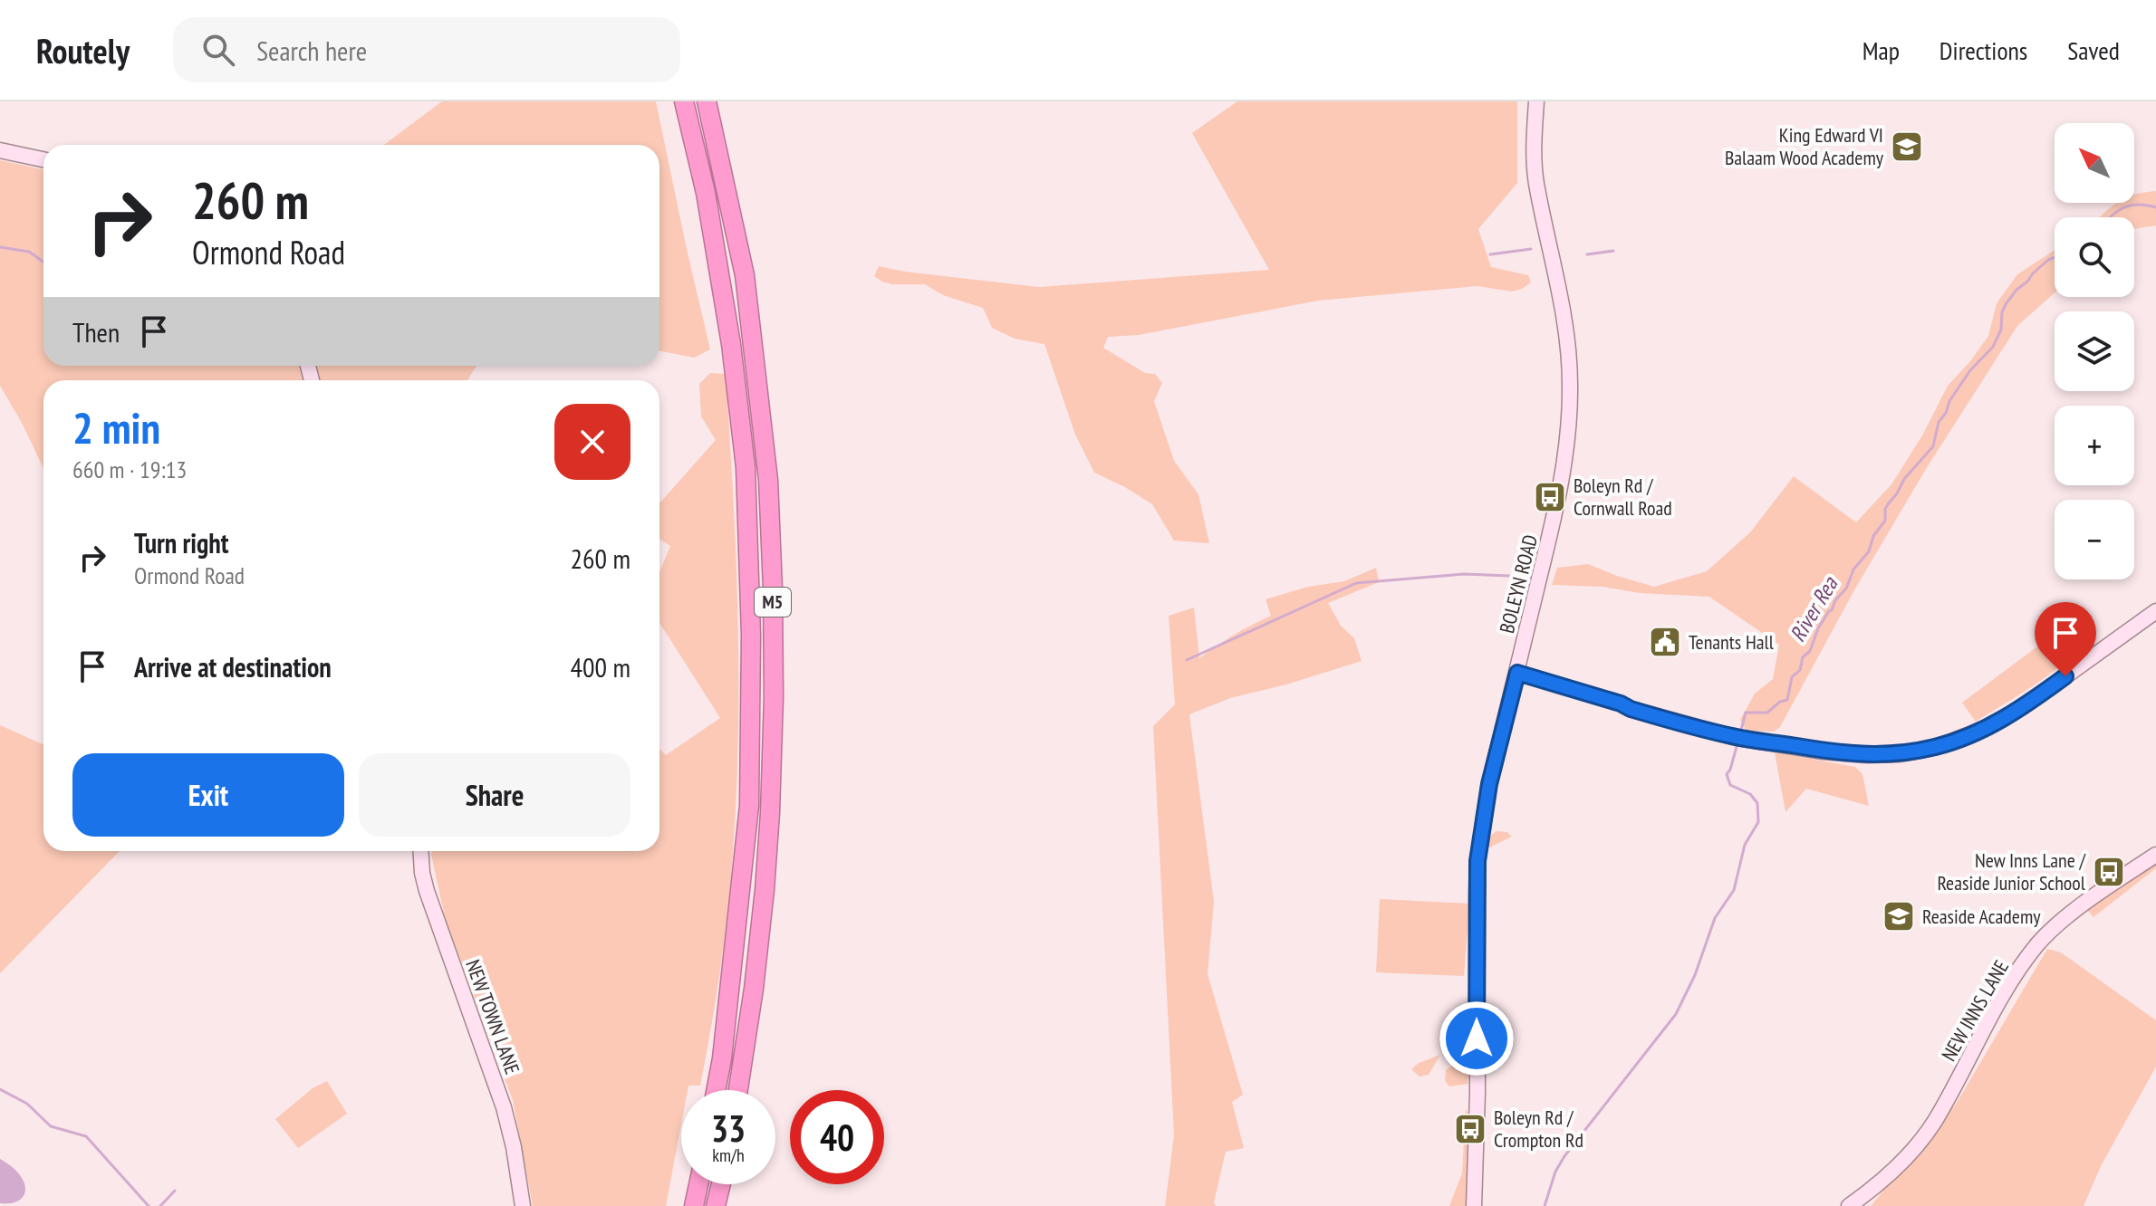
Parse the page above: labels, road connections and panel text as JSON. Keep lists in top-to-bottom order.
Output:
{
  "streets": {
    "highway": ["M5"],
    "street": ["BOLEYN ROAD", "NEW INNS LANE", "NEW TOWN LANE"]
  },
  "water": ["River Rea"],
  "places": {
    "school or university": ["King Edward VI Balaam Wood Academy", "Reaside Academy"],
    "bus stop": ["Boleyn Rd / Cornwall Road", "New Inns Lane / Reaside Junior School", "Boleyn Rd / Crompton Rd"],
    "public building": ["Tenants Hall"]
  },
  "north": "top left",
  "page": {
    "header": "Routely",
    "search": "Search here",
    "nav": ["Map", "Directions", "Saved"],
    "map_buttons": ["+", "−"],
    "turn": ["260 m", "Ormond Road"],
    "then": "Then",
    "heading": ["2 min", "660 m · 19:13"],
    "list": [
      {
        "name": "Turn right",
        "note": "Ormond Road",
        "value": "260 m"
      },
      {
        "name": "Arrive at destination",
        "value": "400 m"
      }
    ],
    "buttons": ["Exit", "Share"],
    "speed": "33 km/h",
    "limit": "40"
  }
}
